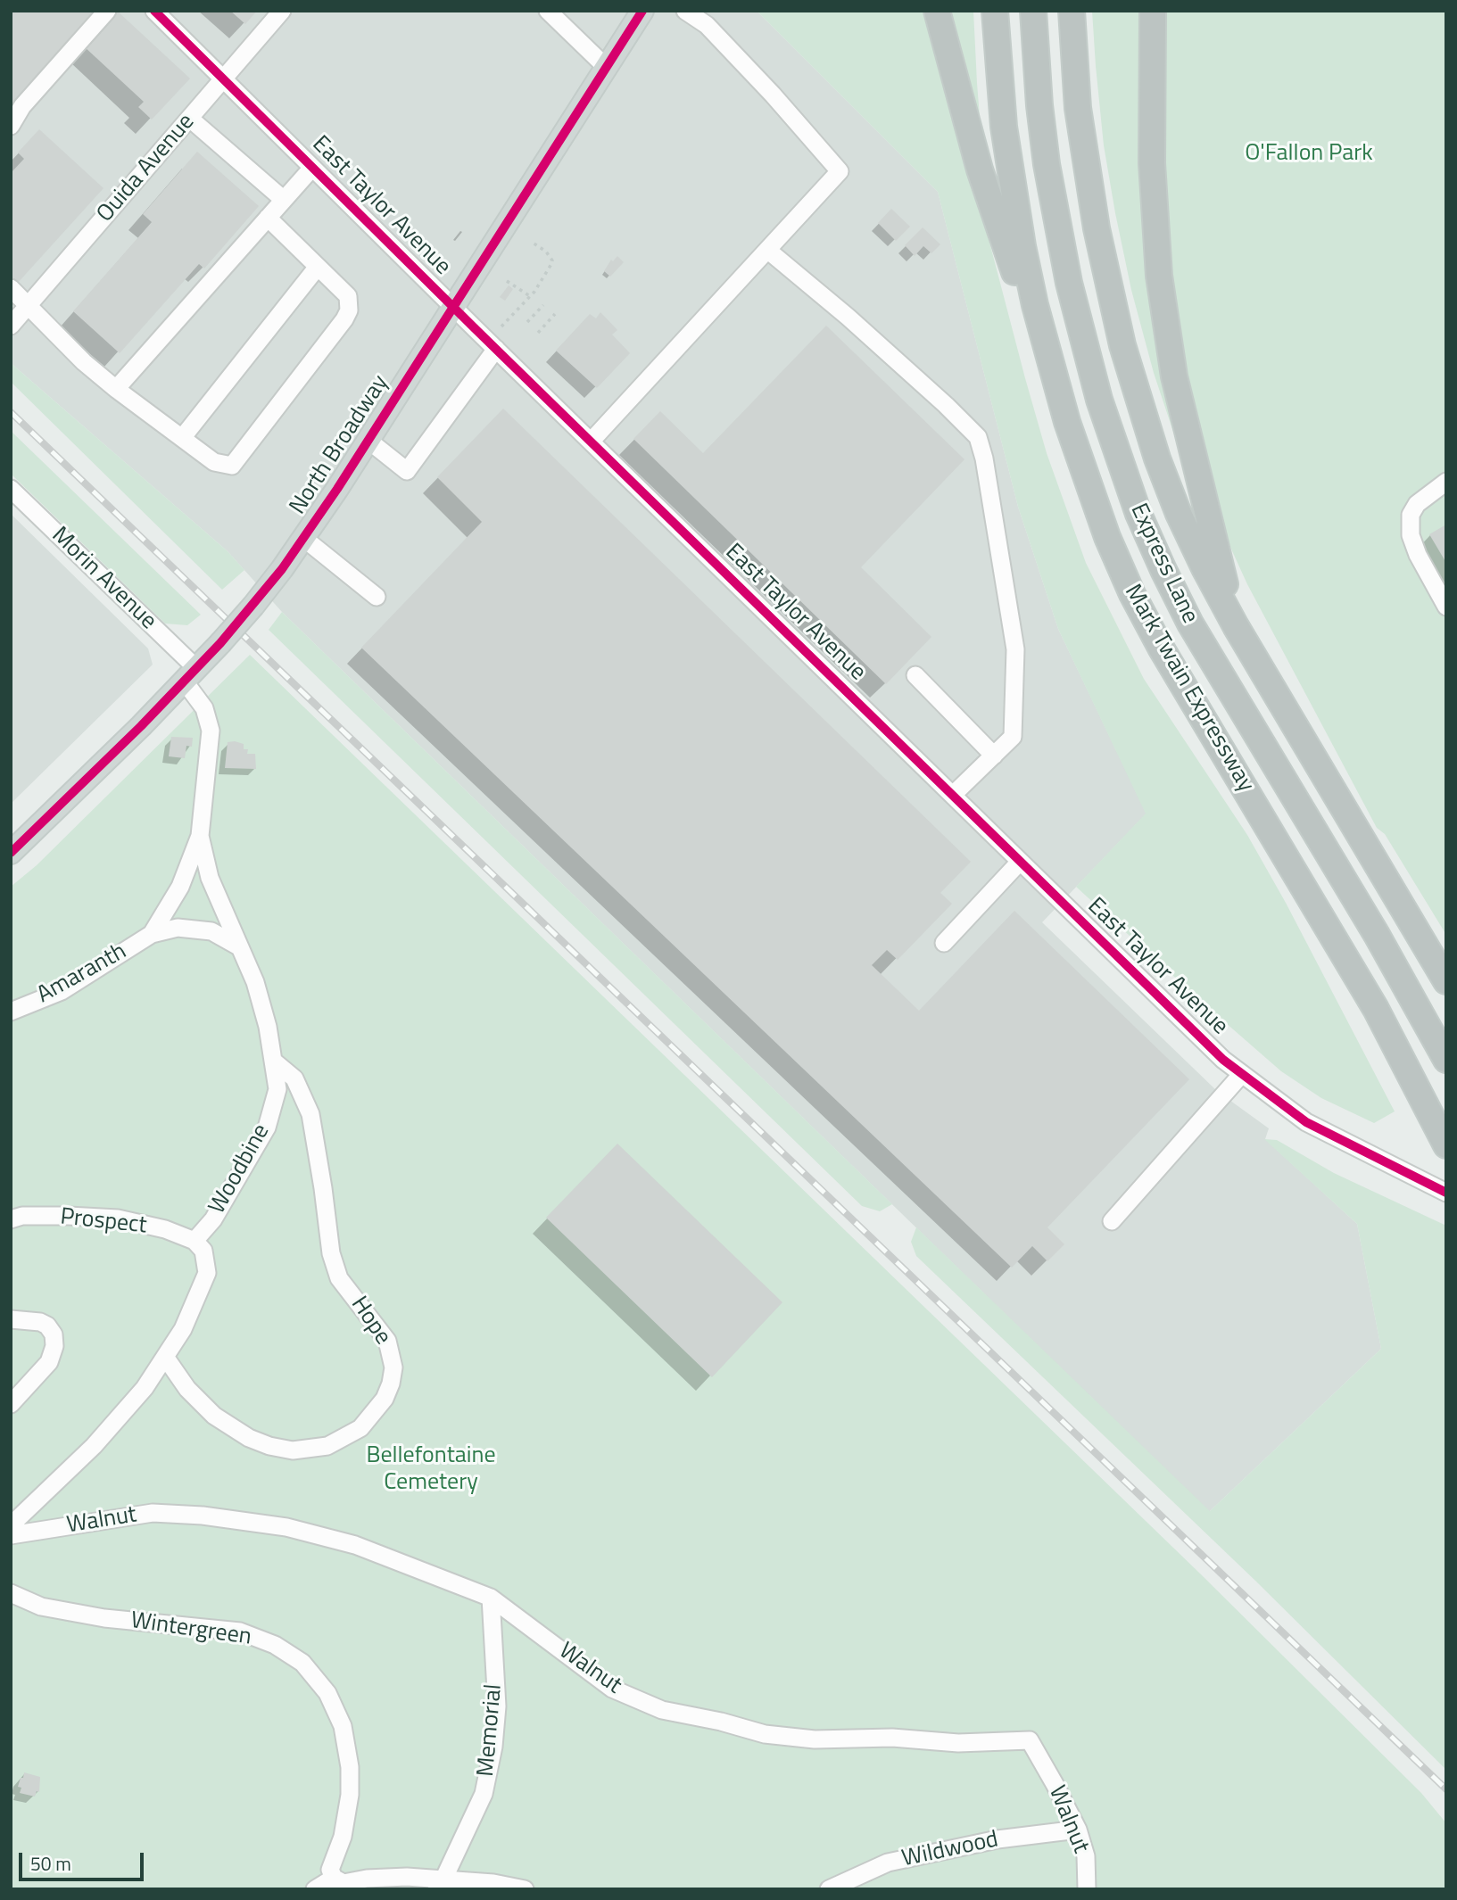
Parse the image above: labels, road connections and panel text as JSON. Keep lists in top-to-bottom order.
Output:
{
  "streets": {
    "highway": ["Express Lane", "Mark Twain Expressway"],
    "main road": ["North Broadway"],
    "street": [
      "Ouida Avenue",
      "East Taylor Avenue",
      "Morin Avenue",
      "Amaranth",
      "Woodbine",
      "Prospect",
      "Hope",
      "Walnut",
      "Wintergreen",
      "Memorial",
      "Wildwood"
    ]
  },
  "crossings": [
    ["Ouida Avenue", "East Taylor Avenue"],
    ["East Taylor Avenue", "North Broadway"],
    ["North Broadway", "Morin Avenue"],
    ["North Broadway", "Woodbine"],
    ["Morin Avenue", "Woodbine"],
    ["Amaranth", "Woodbine"],
    ["Woodbine", "Prospect"],
    ["Woodbine", "Hope"],
    ["Walnut", "Memorial"],
    ["Walnut", "Wildwood"]
  ],
  "parks": ["O'Fallon Park", "Bellefontaine Cemetery"],
  "scale_bar": "50 m"
}
